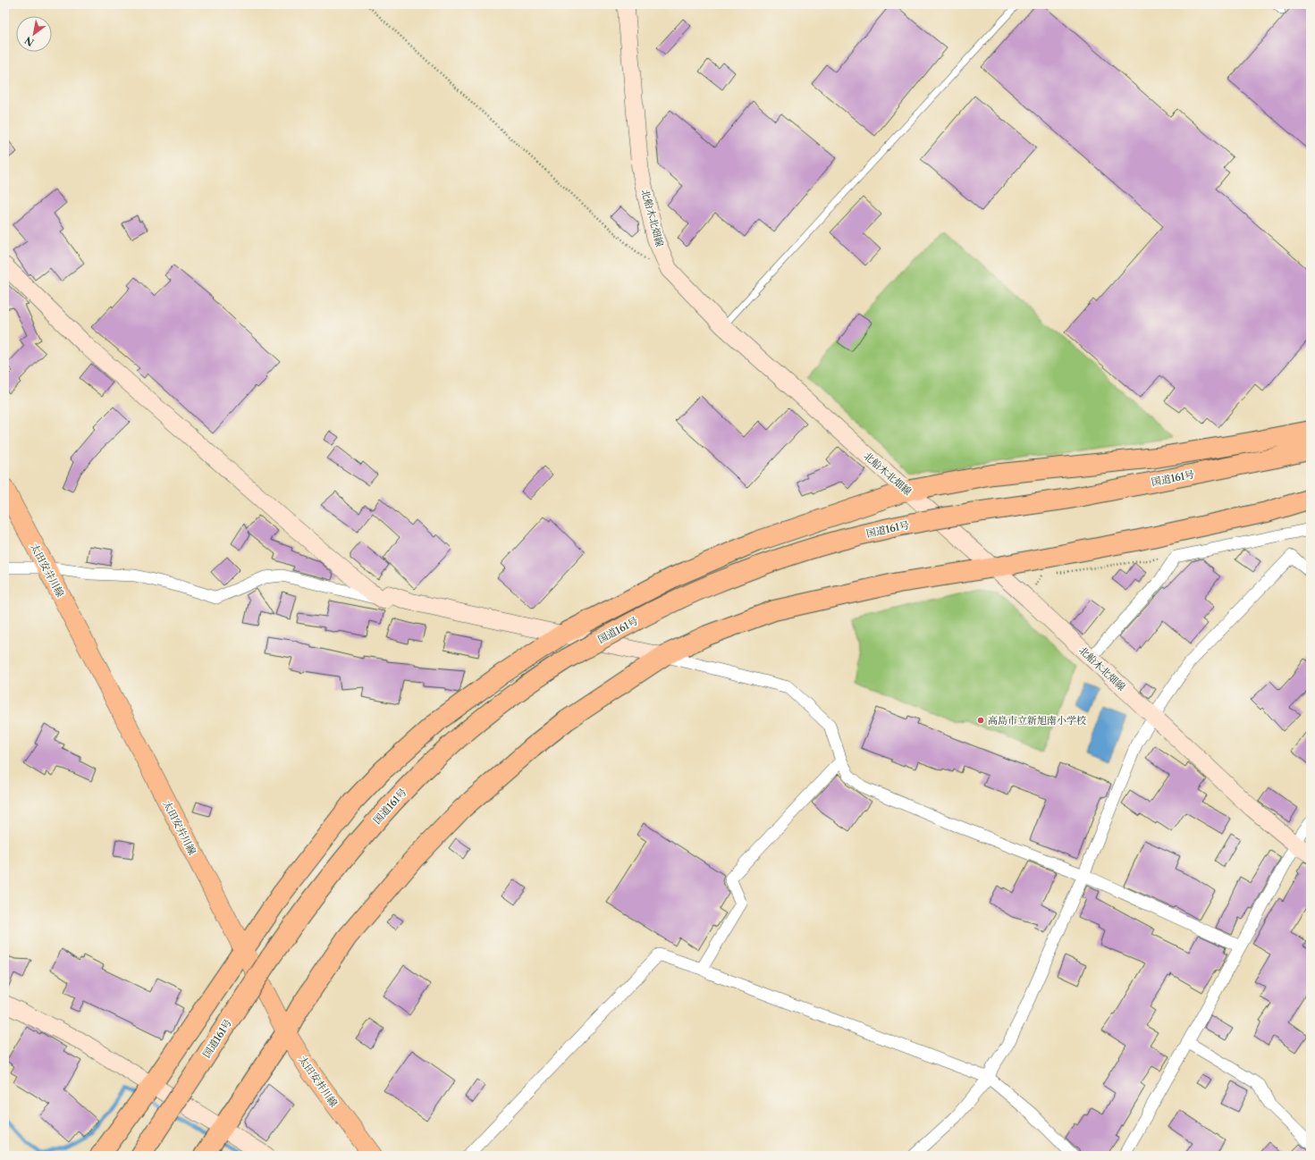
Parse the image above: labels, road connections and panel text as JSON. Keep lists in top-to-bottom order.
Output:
{
  "streets": {
    "highway": ["国道161号"],
    "main road": ["北船木北畑線", "太田安井川線"]
  },
  "places": ["高島市立新旭南小学校"],
  "north": "bottom left"
}
